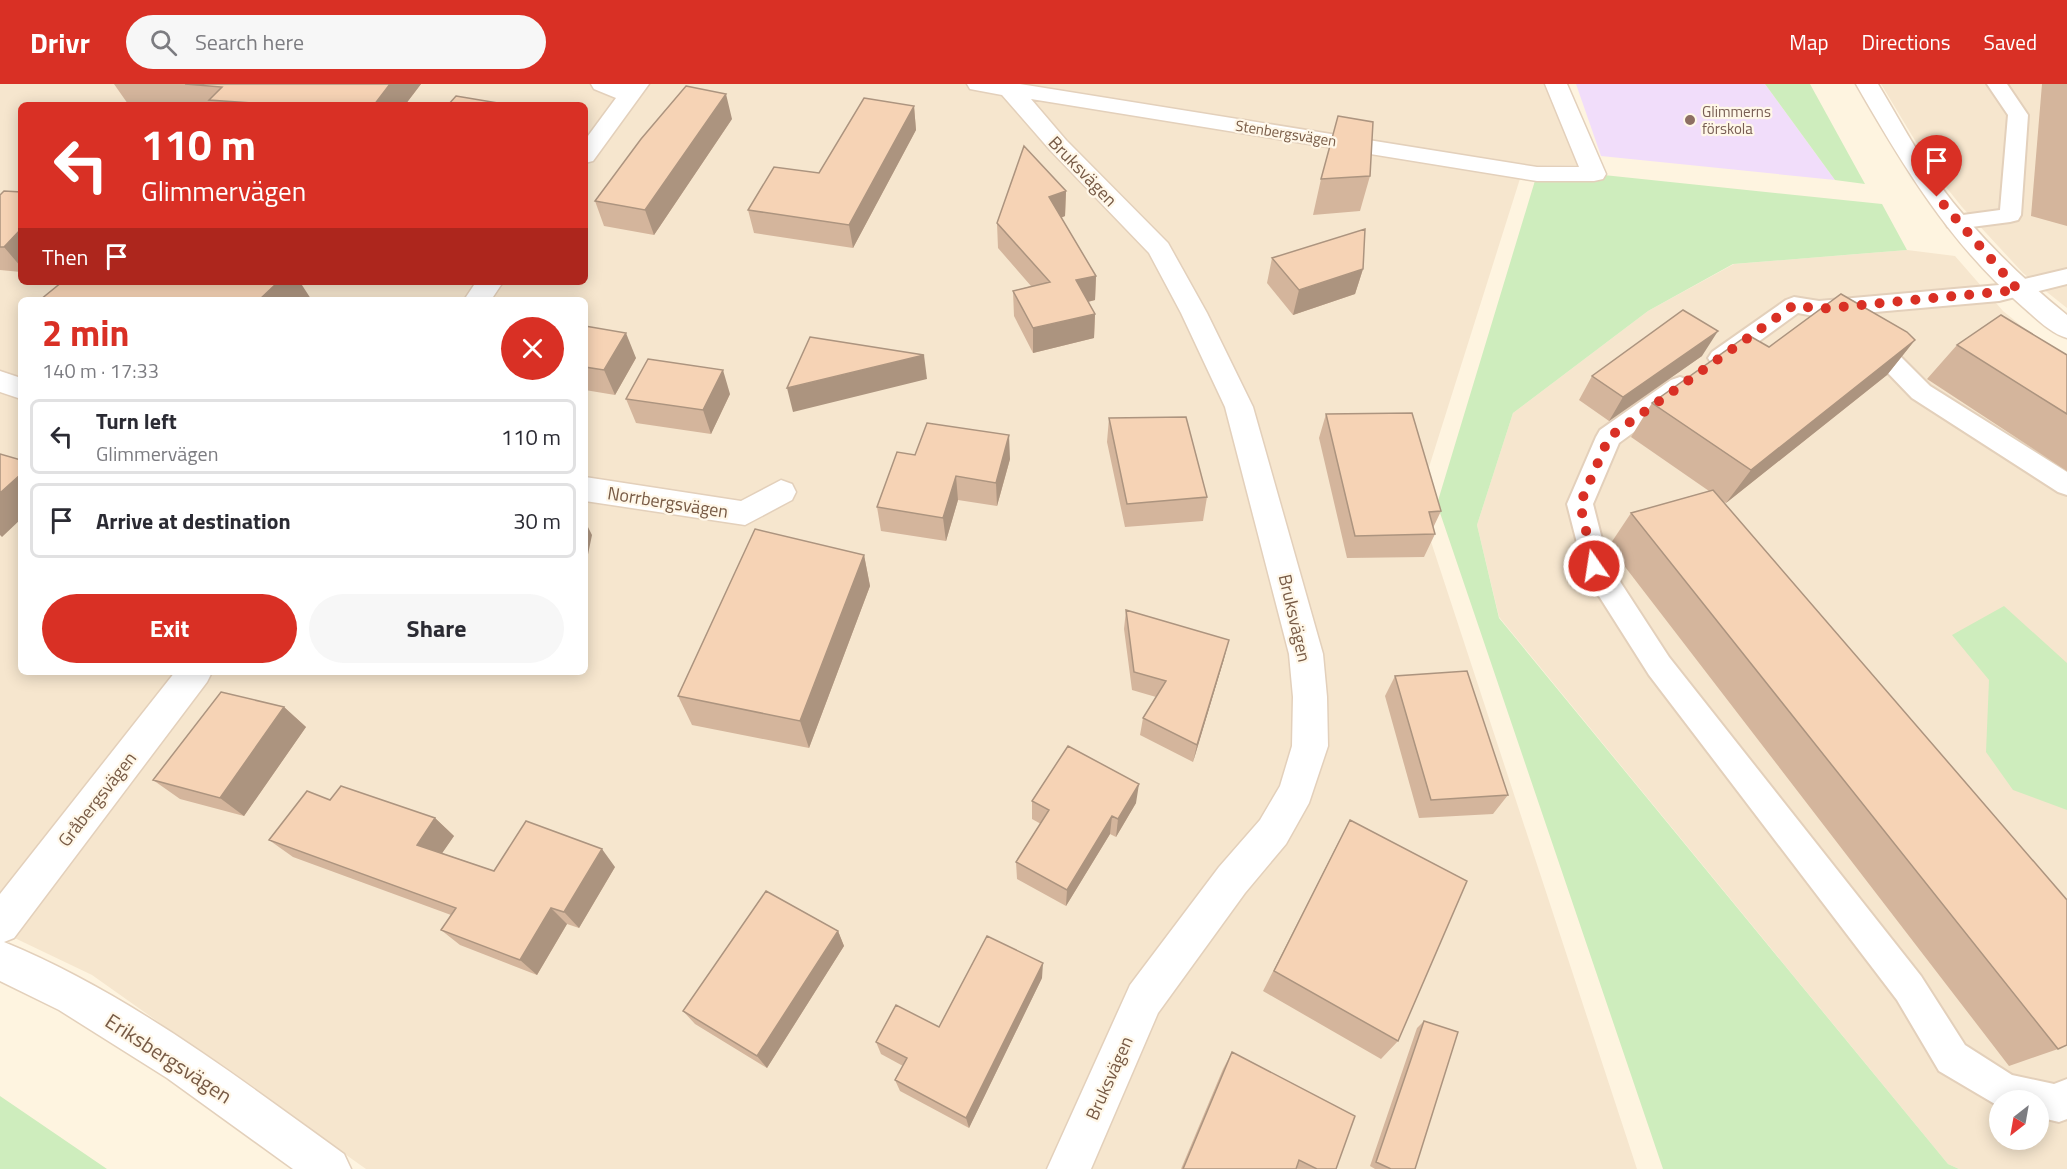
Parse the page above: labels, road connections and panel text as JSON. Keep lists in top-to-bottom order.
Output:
{
  "streets": {
    "street": [
      "Stenbergsvägen",
      "Bruksvägen",
      "Norrbergsvägen",
      "Gråbergsvägen",
      "Eriksbergsvägen"
    ]
  },
  "crossings": [
    ["Stenbergsvägen", "Bruksvägen"]
  ],
  "places": ["Glimmerns förskola"],
  "north": "bottom left",
  "page": {
    "header": "Drivr",
    "search": "Search here",
    "nav": ["Map", "Directions", "Saved"],
    "turn": ["110 m", "Glimmervägen"],
    "then": "Then",
    "heading": ["2 min", "140 m · 17:33"],
    "list": [
      {
        "name": "Turn left",
        "note": "Glimmervägen",
        "value": "110 m"
      },
      {
        "name": "Arrive at destination",
        "value": "30 m"
      }
    ],
    "buttons": ["Exit", "Share"]
  }
}
